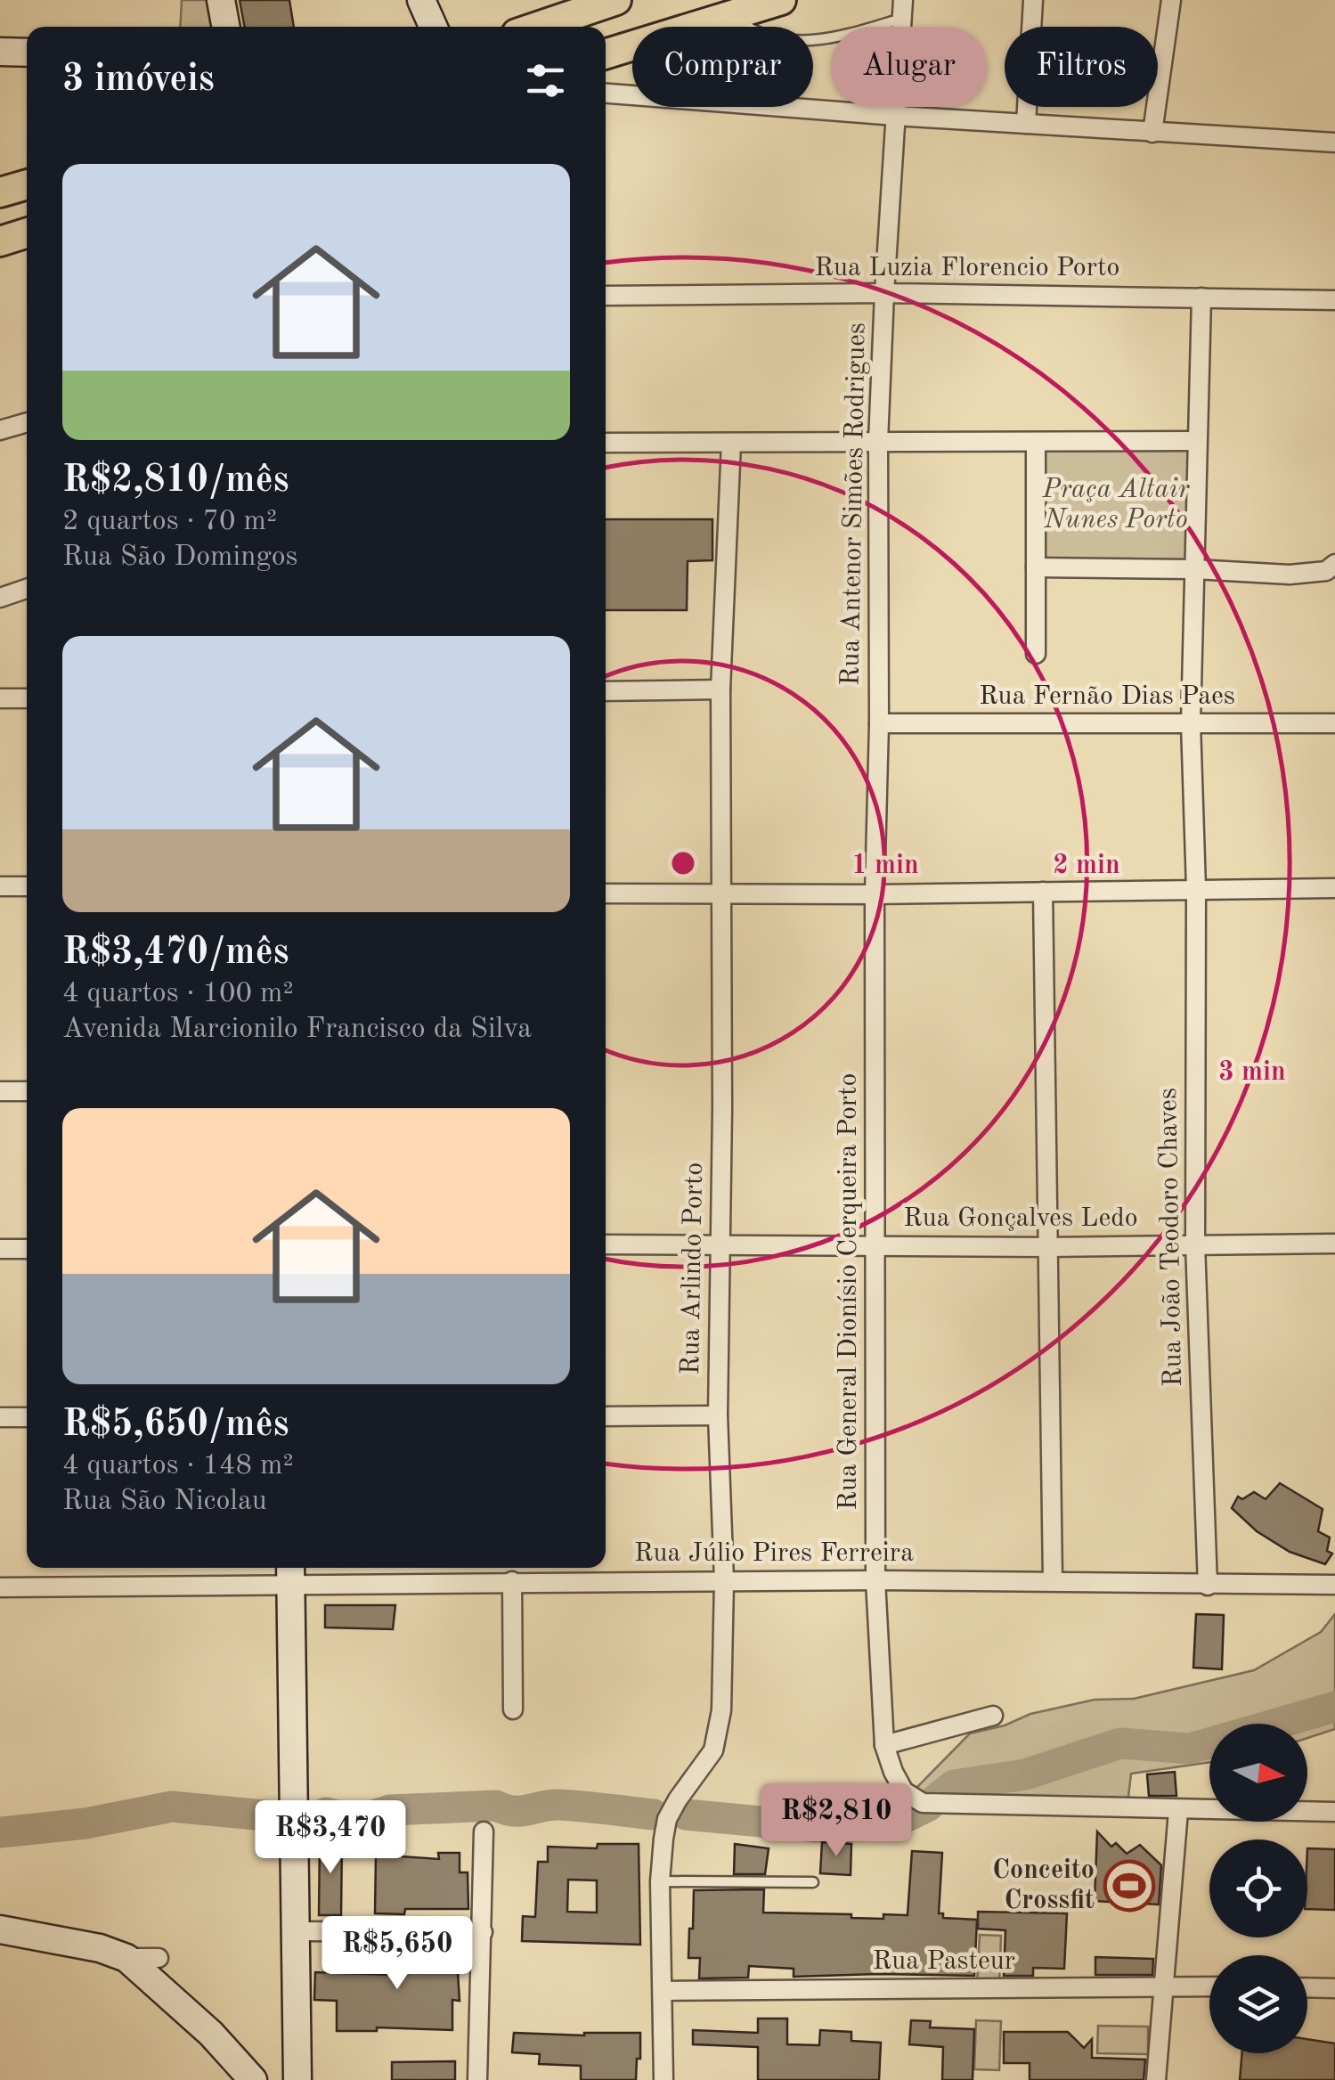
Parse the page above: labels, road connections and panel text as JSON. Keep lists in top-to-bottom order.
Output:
{
  "streets": {
    "street": [
      "Rua Luzia Florencio Porto",
      "Rua Antenor Simões Rodrigues",
      "Rua Fernão Dias Paes",
      "Rua Gonçalves Ledo",
      "Rua João Teodoro Chaves",
      "Rua Arlindo Porto",
      "Rua General Dionísio Cerqueira Porto",
      "Rua Júlio Pires Ferreira",
      "Rua Pasteur"
    ]
  },
  "crossings": [
    ["Rua Luzia Florencio Porto", "Rua Antenor Simões Rodrigues"],
    ["Rua Luzia Florencio Porto", "Rua João Teodoro Chaves"],
    ["Rua Antenor Simões Rodrigues", "Rua Fernão Dias Paes"],
    ["Rua Antenor Simões Rodrigues", "Rua General Dionísio Cerqueira Porto"],
    ["Rua Fernão Dias Paes", "Rua João Teodoro Chaves"],
    ["Rua Gonçalves Ledo", "Rua João Teodoro Chaves"],
    ["Rua Gonçalves Ledo", "Rua Arlindo Porto"],
    ["Rua Gonçalves Ledo", "Rua General Dionísio Cerqueira Porto"],
    ["Rua João Teodoro Chaves", "Rua Júlio Pires Ferreira"],
    ["Rua Arlindo Porto", "Rua Júlio Pires Ferreira"],
    ["Rua Arlindo Porto", "Rua Pasteur"],
    ["Rua General Dionísio Cerqueira Porto", "Rua Júlio Pires Ferreira"]
  ],
  "parks": ["Praça Altair Nunes Porto"],
  "places": {
    "sports": ["Conceito Crossfit"]
  },
  "north": "right",
  "page": {
    "chip": ["Comprar", "Alugar", "Filtros"],
    "heading": "3 imóveis",
    "list": [
      {
        "name": "R$2,810/mês",
        "note": "2 quartos · 70 m² · Rua São Domingos"
      },
      {
        "name": "R$3,470/mês",
        "note": "4 quartos · 100 m² · Avenida Marcionilo Francisco da Silva"
      },
      {
        "name": "R$5,650/mês",
        "note": "4 quartos · 148 m² · Rua São Nicolau"
      }
    ],
    "price": ["R$2,810", "R$3,470", "R$5,650"]
  },
  "rings": ["1 min", "2 min", "3 min"]
}
